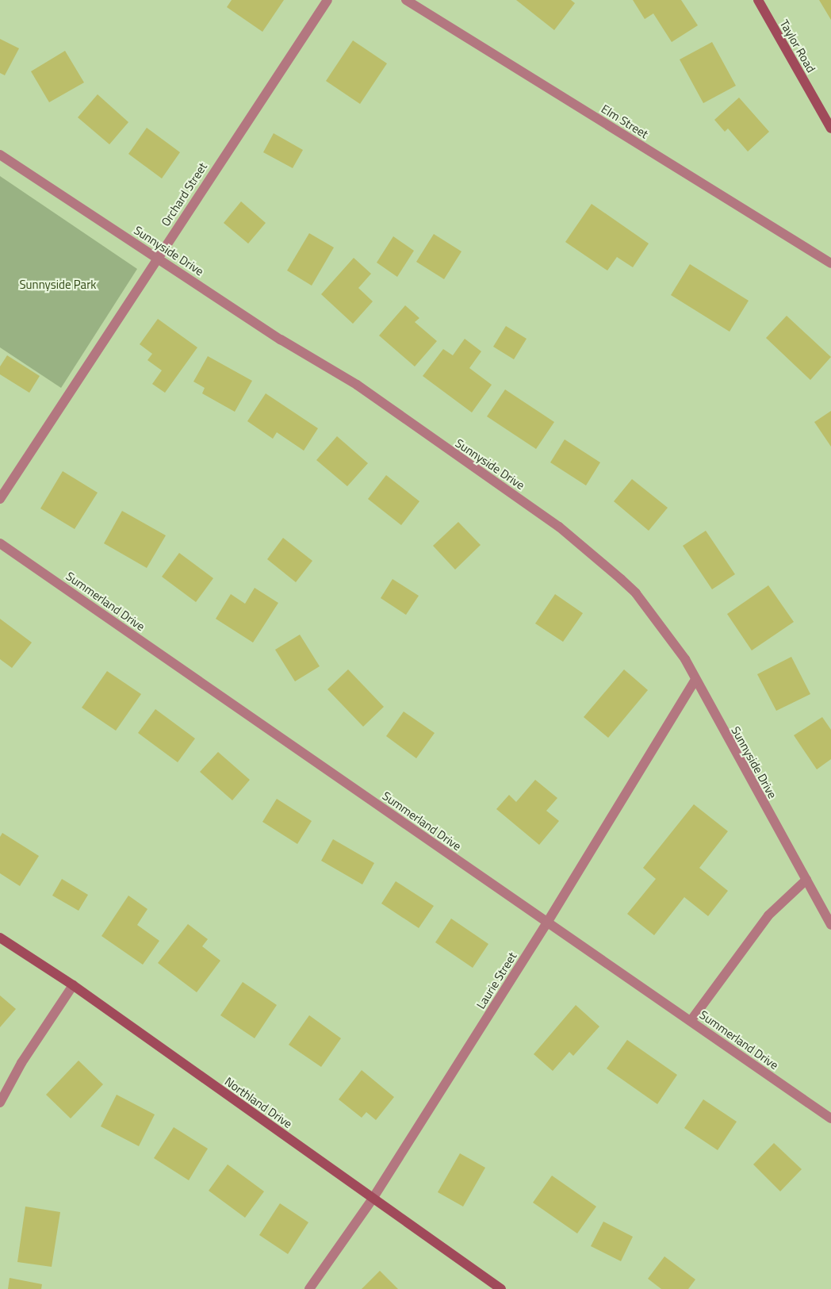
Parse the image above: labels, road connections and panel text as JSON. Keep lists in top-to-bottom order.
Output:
{
  "streets": {
    "street": [
      "Taylor Road",
      "Elm Street",
      "Orchard Street",
      "Sunnyside Drive",
      "Summerland Drive",
      "Laurie Street",
      "Northland Drive"
    ]
  },
  "crossings": [
    ["Orchard Street", "Sunnyside Drive"],
    ["Sunnyside Drive", "Laurie Street"],
    ["Summerland Drive", "Laurie Street"],
    ["Laurie Street", "Northland Drive"]
  ],
  "parks": ["Sunnyside Park"]
}
